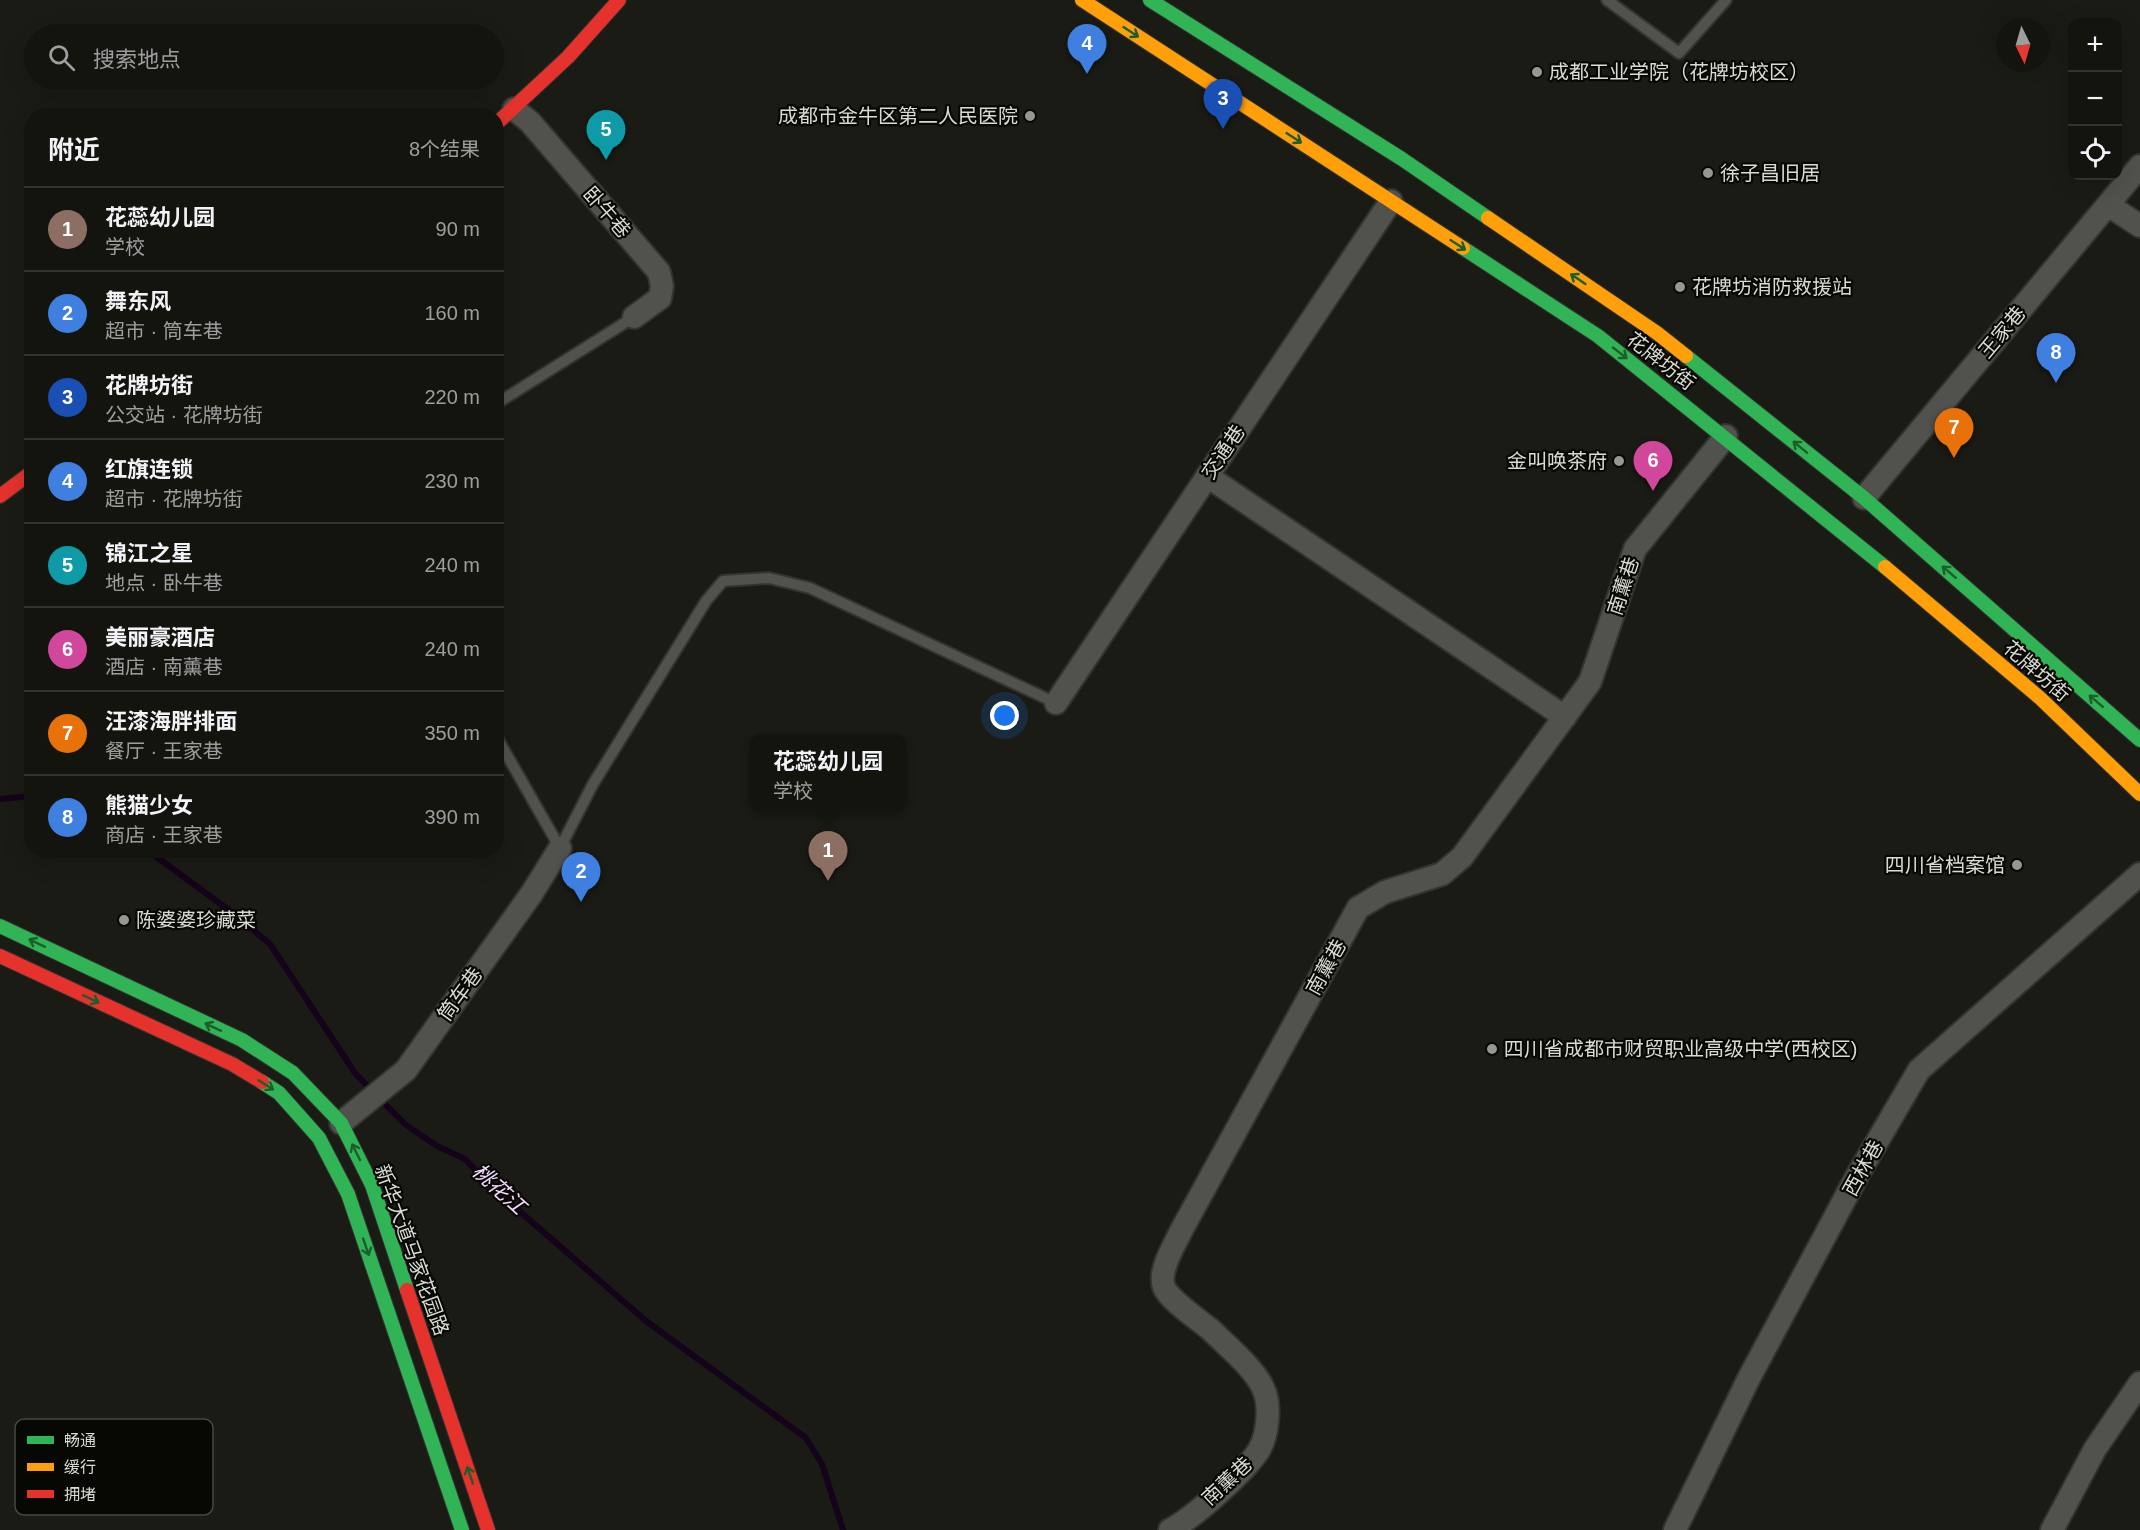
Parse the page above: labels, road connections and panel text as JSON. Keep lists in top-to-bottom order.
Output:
{
  "streets": {
    "main road": ["花牌坊街", "新华大道马家花园路"],
    "street": [
      "卧牛巷",
      "王家巷",
      "交通巷",
      "南薰巷",
      "筒车巷",
      "西林巷"
    ]
  },
  "crossings": [
    ["王家巷", "花牌坊街"],
    ["花牌坊街", "交通巷"],
    ["花牌坊街", "南薰巷"],
    ["筒车巷", "新华大道马家花园路"]
  ],
  "water": ["桃花江"],
  "places": [
    "成都工业学院（花牌坊校区）",
    "成都市金牛区第二人民医院",
    "徐子昌旧居",
    "花牌坊消防救援站",
    "金叫唤茶府",
    "四川省档案馆",
    "陈婆婆珍藏菜",
    "四川省成都市财贸职业高级中学(西校区)"
  ],
  "legend": ["畅通", "缓行", "拥堵"],
  "north": "bottom",
  "page": {
    "map_buttons": ["+", "−"],
    "pins": [
      "4",
      "3",
      "5",
      "8",
      "7",
      "6",
      "1",
      "2"
    ],
    "search": "搜索地点",
    "heading": ["附近", "8个结果"],
    "list": [
      {
        "mark": "1",
        "name": "花蕊幼儿园",
        "note": "学校",
        "value": "90 m"
      },
      {
        "mark": "2",
        "name": "舞东风",
        "note": "超市 · 筒车巷",
        "value": "160 m"
      },
      {
        "mark": "3",
        "name": "花牌坊街",
        "note": "公交站 · 花牌坊街",
        "value": "220 m"
      },
      {
        "mark": "4",
        "name": "红旗连锁",
        "note": "超市 · 花牌坊街",
        "value": "230 m"
      },
      {
        "mark": "5",
        "name": "锦江之星",
        "note": "地点 · 卧牛巷",
        "value": "240 m"
      },
      {
        "mark": "6",
        "name": "美丽豪酒店",
        "note": "酒店 · 南薰巷",
        "value": "240 m"
      },
      {
        "mark": "7",
        "name": "汪漆海胖排面",
        "note": "餐厅 · 王家巷",
        "value": "350 m"
      },
      {
        "mark": "8",
        "name": "熊猫少女",
        "note": "商店 · 王家巷",
        "value": "390 m"
      }
    ],
    "popup": ["花蕊幼儿园", "学校"]
  }
}
